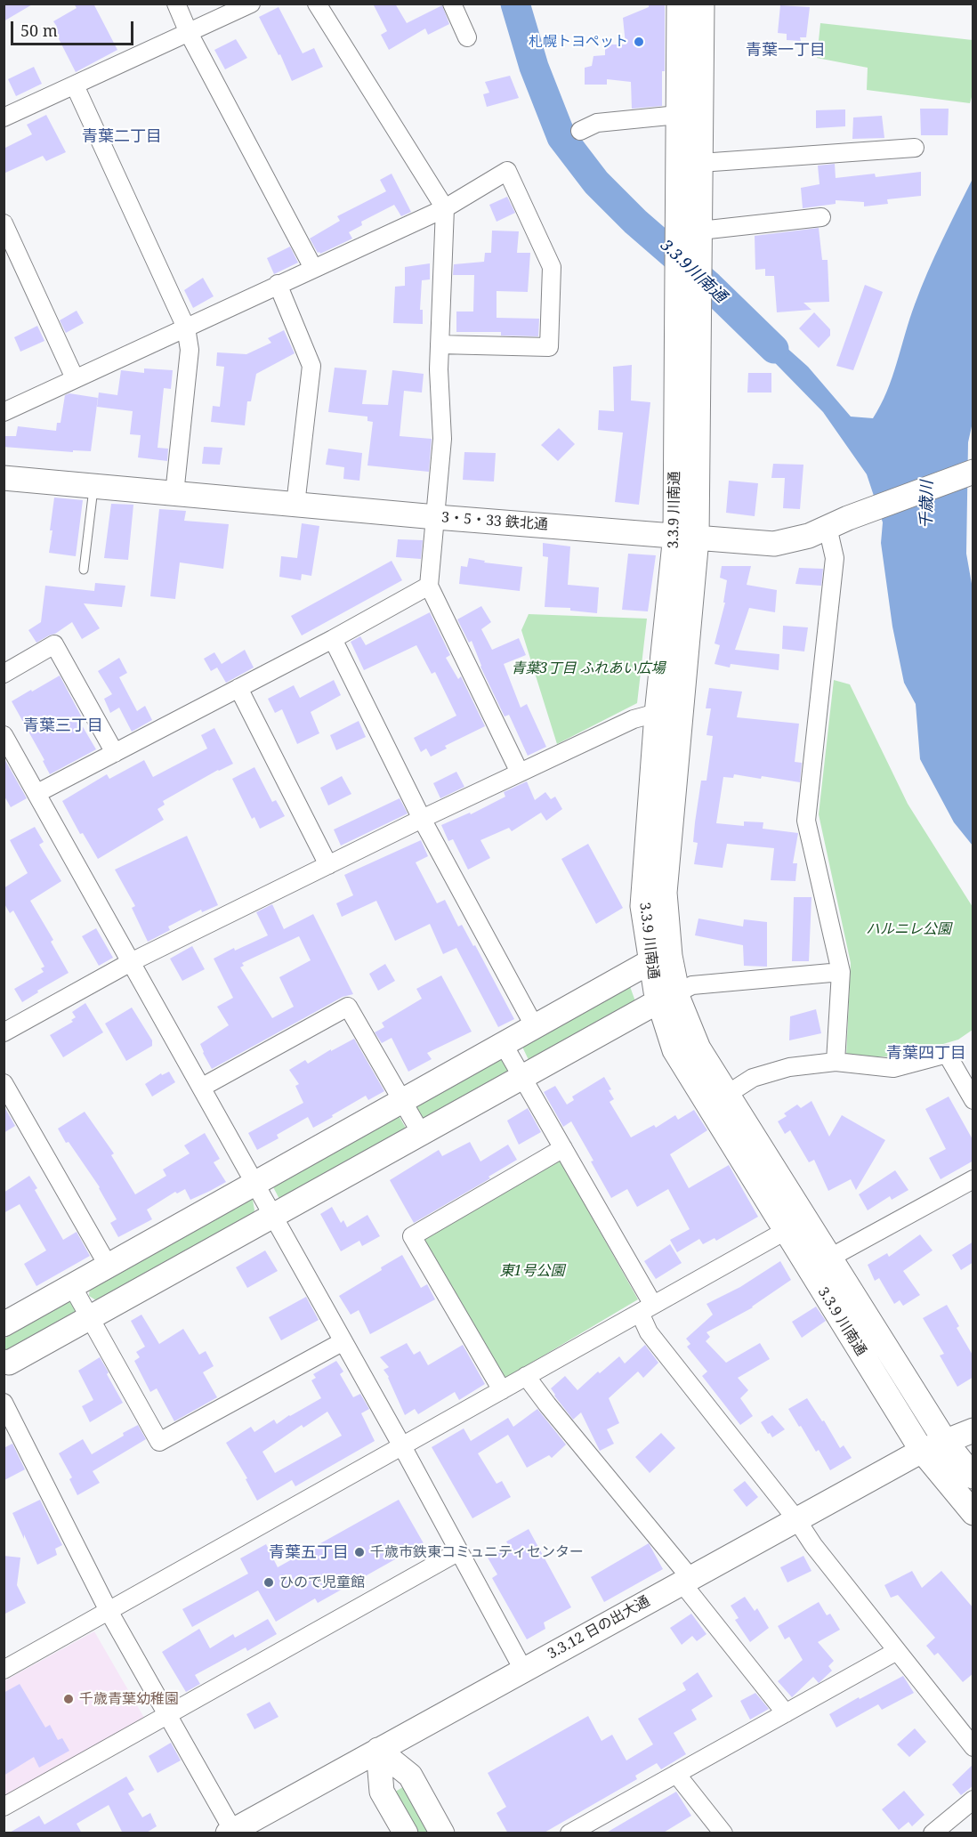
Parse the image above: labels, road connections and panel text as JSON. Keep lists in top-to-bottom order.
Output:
{
  "streets": {
    "street": ["3.3.9 川南通", "3・5・33 鉄北通", "3.3.12 日の出大通"]
  },
  "crossings": [
    ["3.3.9 川南通", "3・5・33 鉄北通"],
    ["3.3.9 川南通", "3.3.12 日の出大通"]
  ],
  "districts": [
    "青葉一丁目",
    "青葉二丁目",
    "青葉三丁目",
    "青葉四丁目",
    "青葉五丁目"
  ],
  "water": ["3.3.9川南通", "千歳川"],
  "parks": ["青葉3丁目 ふれあい広場", "ハルニレ公園", "東1号公園"],
  "places": [
    "札幌トヨペット",
    "千歳市鉄東コミュニティセンター",
    "ひので児童館",
    "千歳青葉幼稚園"
  ],
  "scale_bar": "50 m"
}
